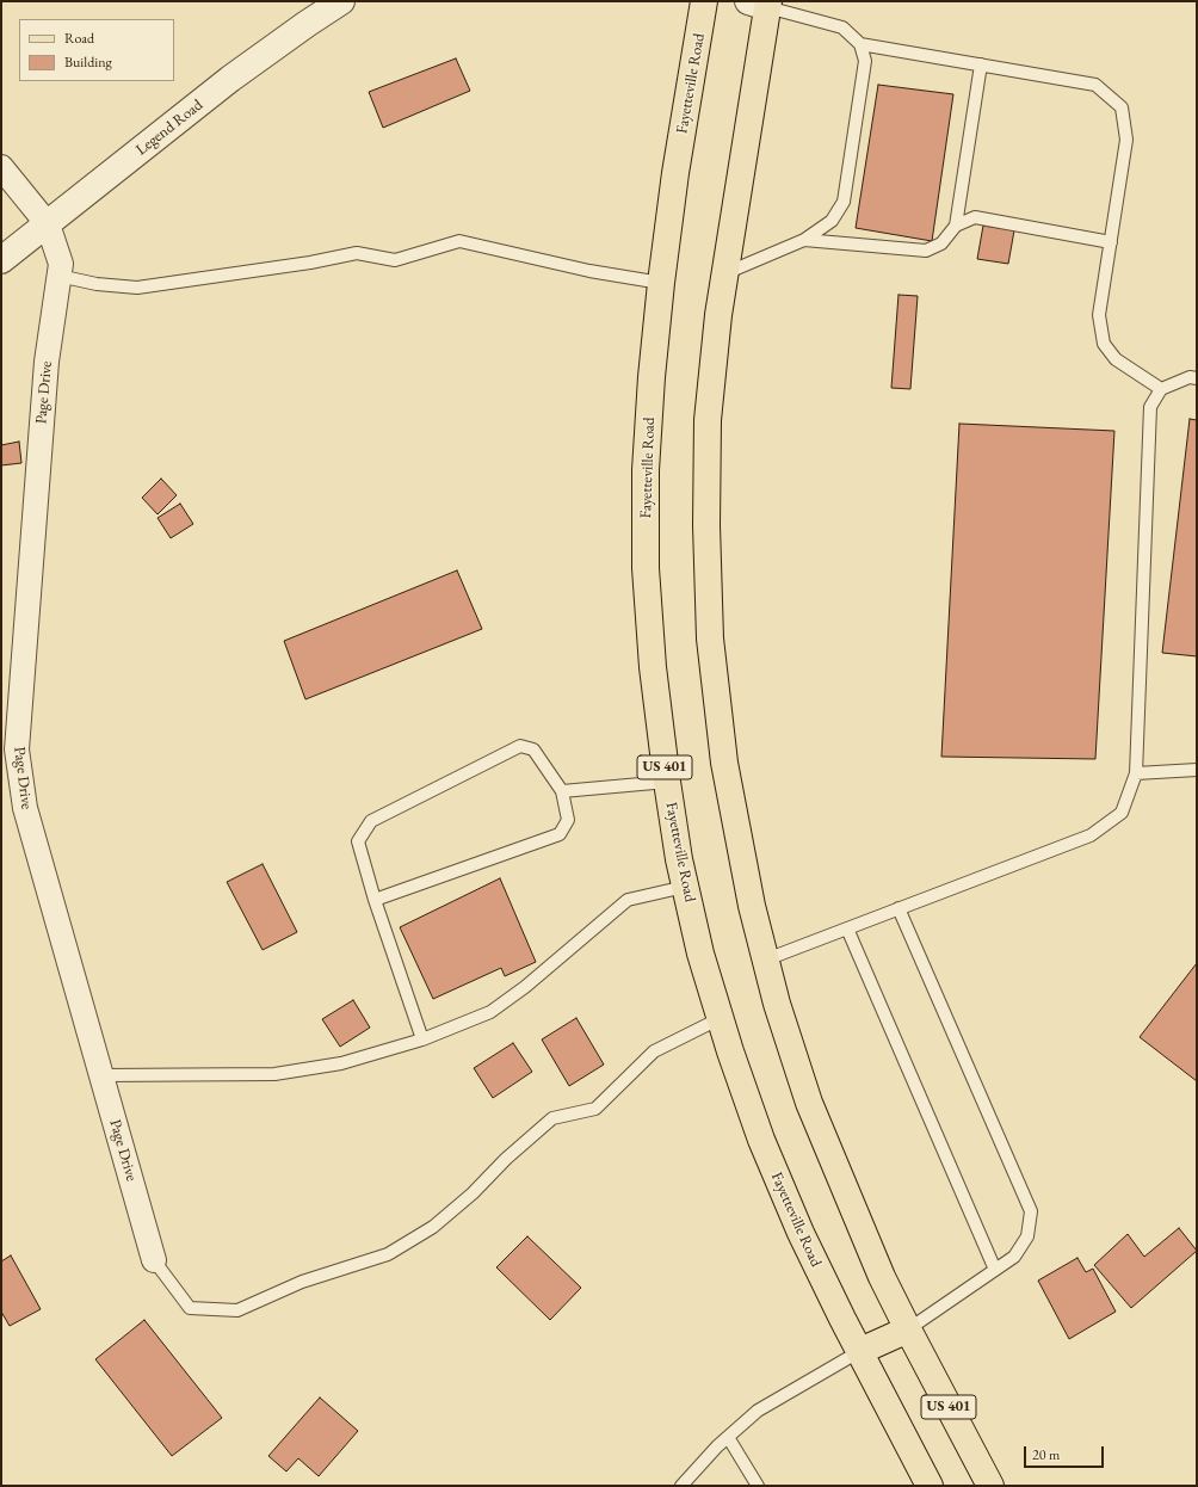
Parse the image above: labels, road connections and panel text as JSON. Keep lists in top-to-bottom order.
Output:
{
  "streets": {
    "main road": ["Fayetteville Road", "US 401"],
    "street": ["Legend Road", "Page Drive"]
  },
  "crossings": [
    ["Legend Road", "Page Drive"]
  ],
  "legend": ["Road", "Building"],
  "scale_bar": "20 m"
}
